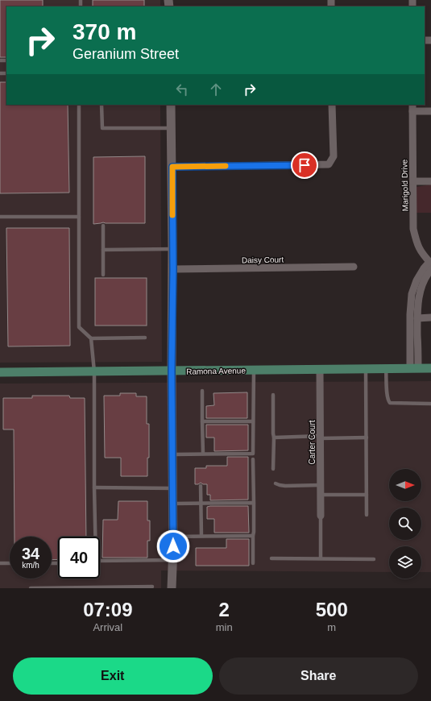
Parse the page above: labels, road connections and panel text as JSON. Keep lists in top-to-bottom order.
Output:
{
  "streets": {
    "main road": ["Ramona Avenue"],
    "street": ["Marigold Drive", "Daisy Court", "Carter Court"]
  },
  "crossings": [
    ["Marigold Drive", "Ramona Avenue"],
    ["Ramona Avenue", "Carter Court"]
  ],
  "north": "right",
  "page": {
    "turn": ["370 m", "Geranium Street"],
    "speed": "34 km/h",
    "limit": "40",
    "eta": [
      "07:09",
      "Arrival",
      "2",
      "min",
      "500",
      "m"
    ],
    "buttons": ["Exit", "Share"]
  }
}
